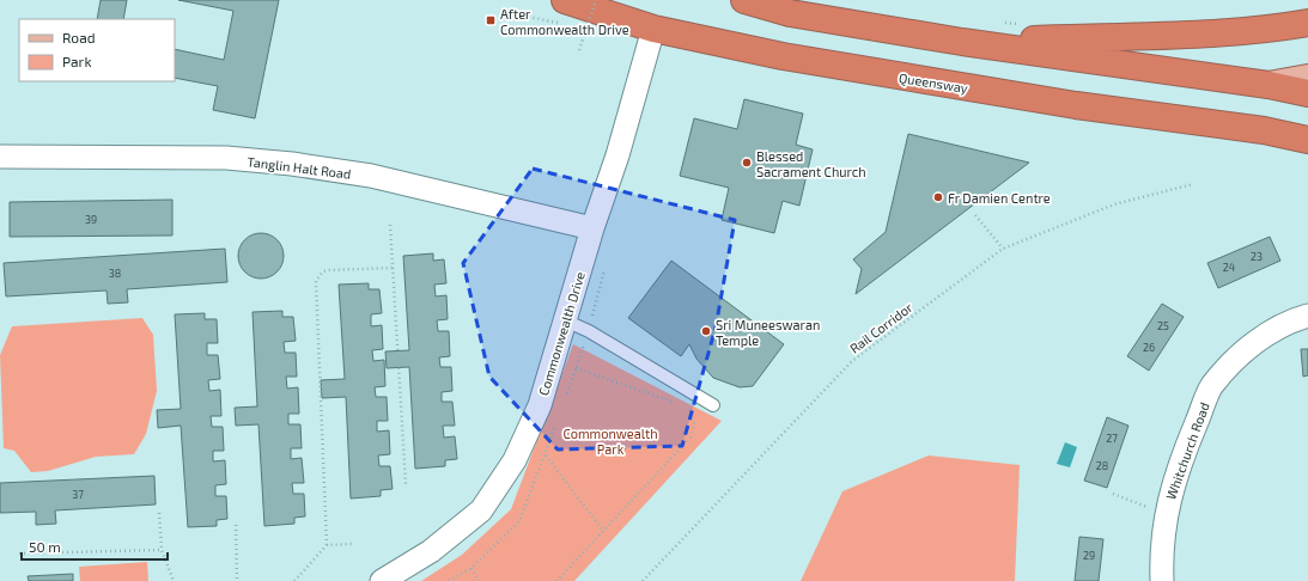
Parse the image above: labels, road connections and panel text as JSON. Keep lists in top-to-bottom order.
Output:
{
  "streets": {
    "highway": ["Queensway"],
    "street": ["Tanglin Halt Road", "Commonwealth Drive", "Whitchurch Road"],
    "path": ["Rail Corridor"]
  },
  "crossings": [
    ["Queensway", "Commonwealth Drive"],
    ["Tanglin Halt Road", "Commonwealth Drive"]
  ],
  "parks": ["Commonwealth Park"],
  "places": {
    "transit": ["After Commonwealth Drive"],
    "other": ["Blessed Sacrament Church", "Fr Damien Centre", "Sri Muneeswaran Temple"]
  },
  "house_numbers": [
    "39",
    "23",
    "24",
    "38",
    "25",
    "26",
    "27",
    "28",
    "37",
    "29"
  ],
  "legend": ["Road", "Park"],
  "scale_bar": "50 m"
}
